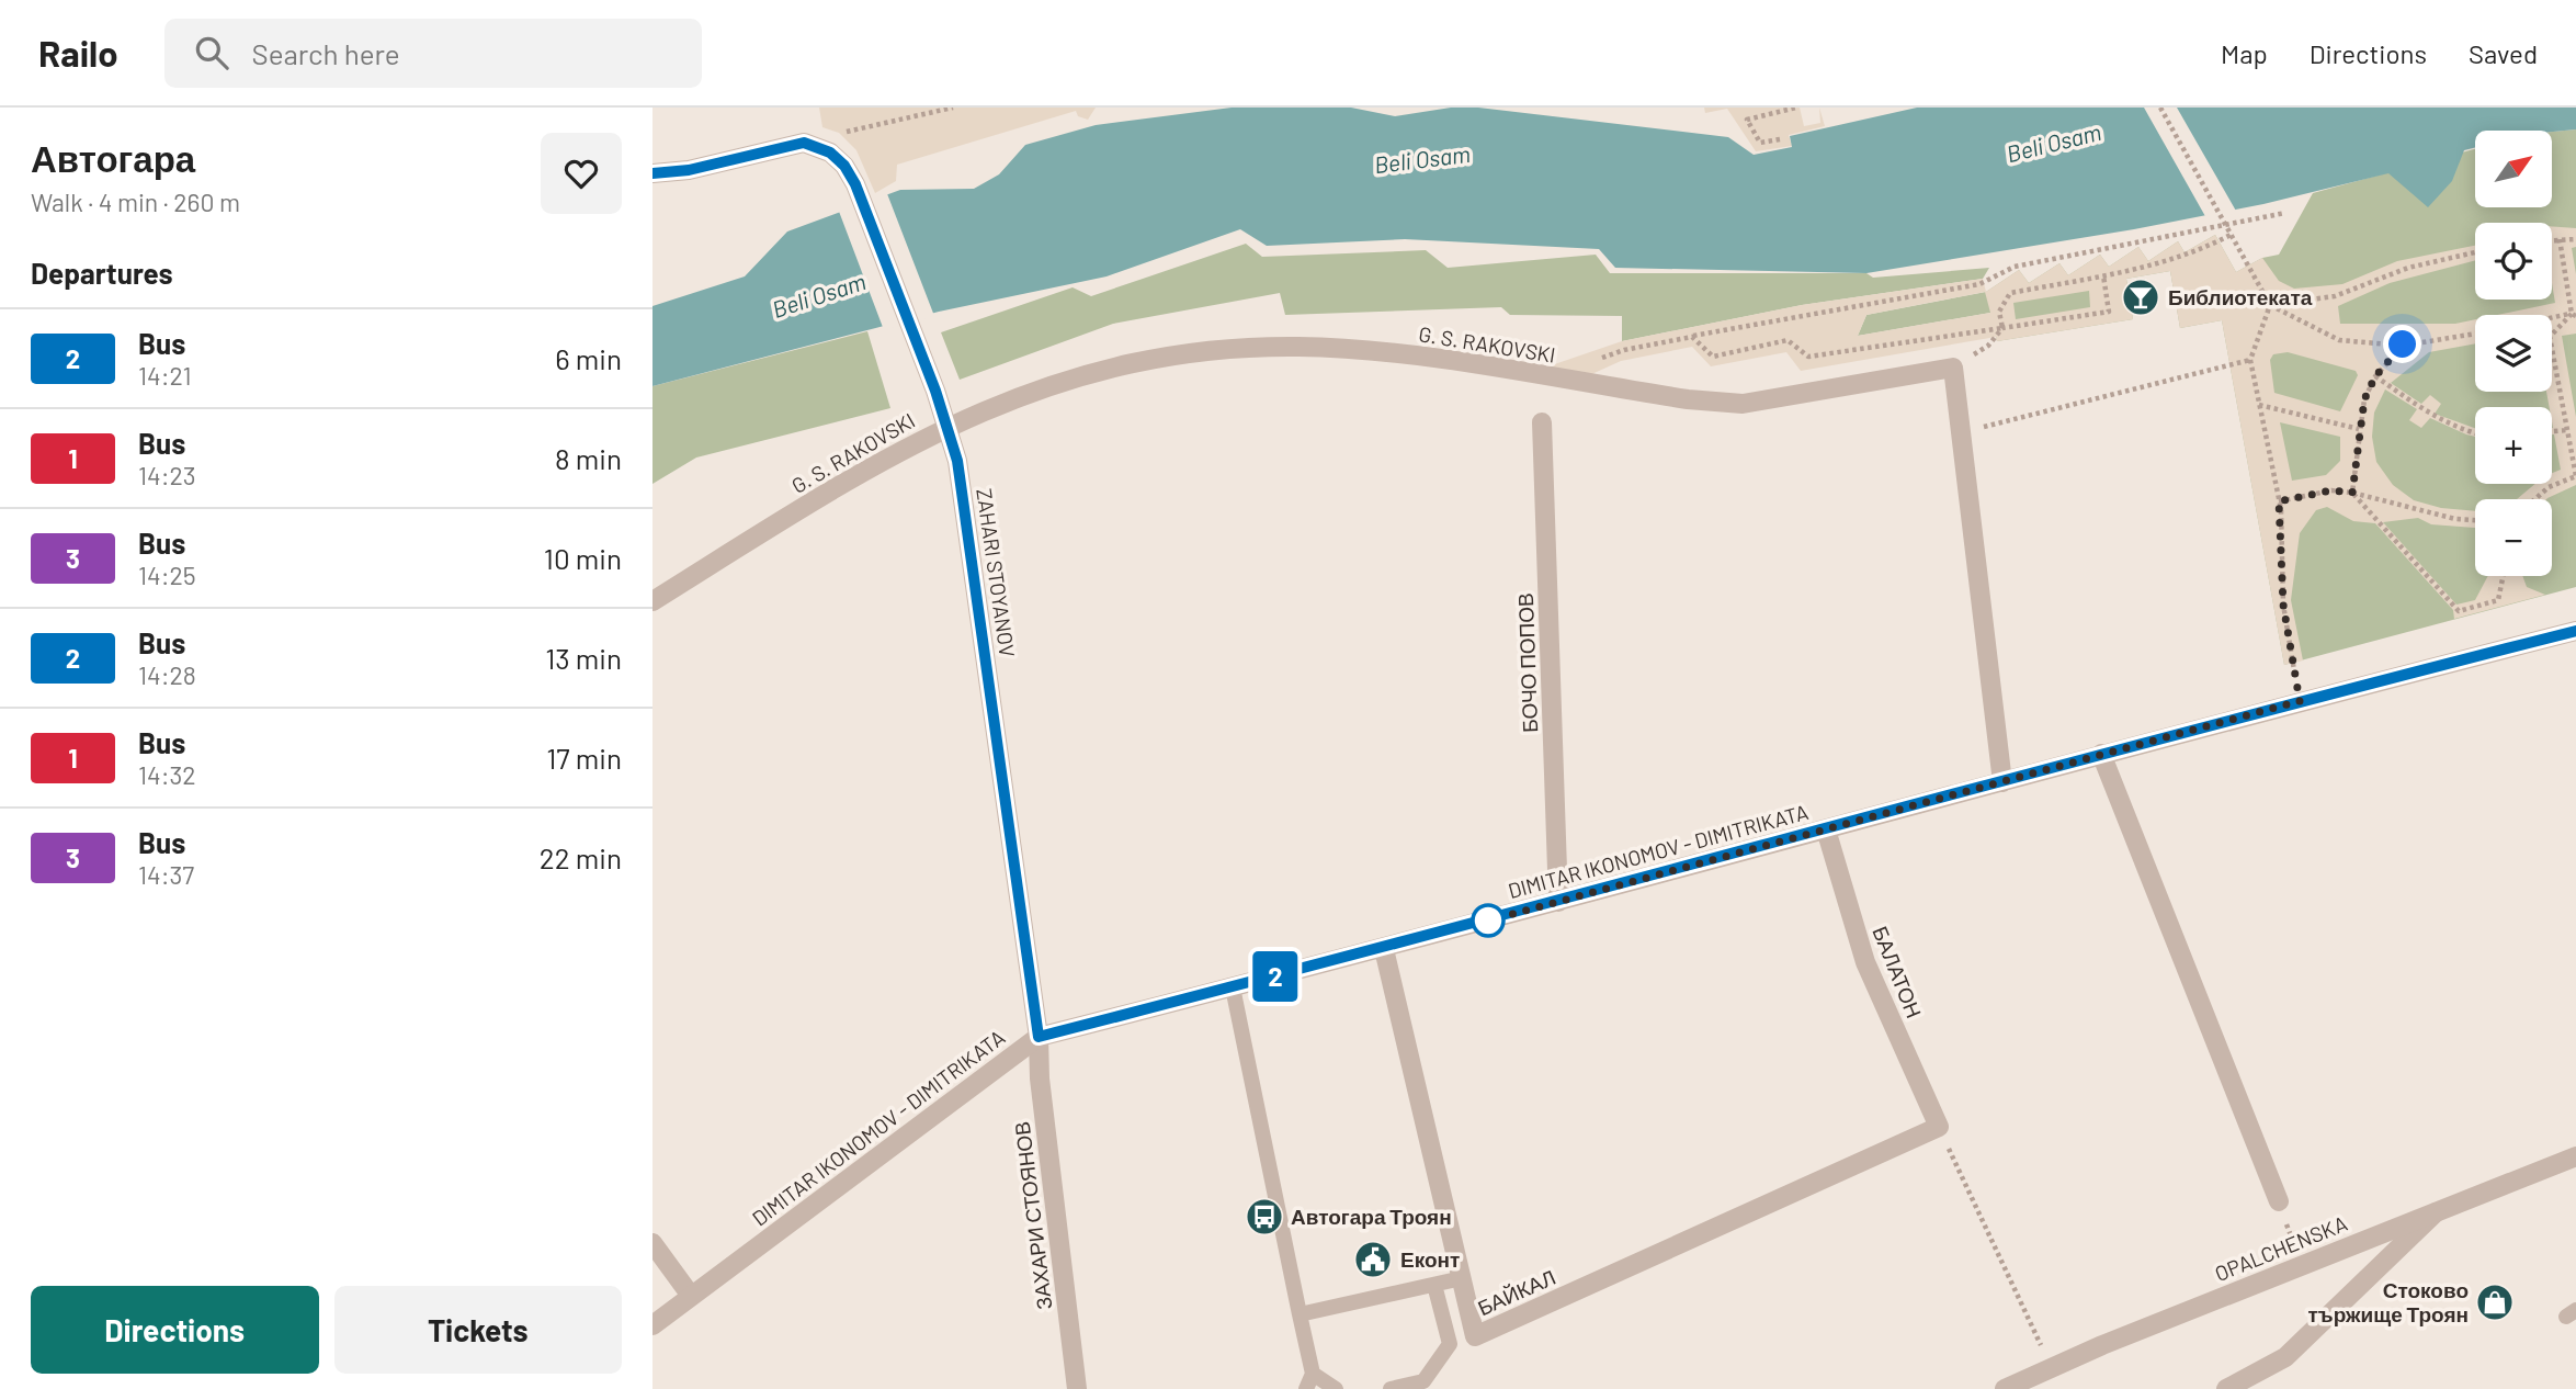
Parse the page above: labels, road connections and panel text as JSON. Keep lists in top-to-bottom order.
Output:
{
  "streets": {
    "street": [
      "G. S. RAKOVSKI",
      "ZAHARI STOYANOV",
      "БОЧО ПОПОВ",
      "DIMITAR IKONOMOV - DIMITRIKATA",
      "БАЛАТОН",
      "ЗАХАРИ СТОЯНОВ",
      "OPALCHENSKA",
      "БАЙКАЛ"
    ]
  },
  "crossings": [
    ["G. S. RAKOVSKI", "ZAHARI STOYANOV"],
    ["G. S. RAKOVSKI", "DIMITAR IKONOMOV - DIMITRIKATA"],
    ["ZAHARI STOYANOV", "DIMITAR IKONOMOV - DIMITRIKATA"],
    ["ZAHARI STOYANOV", "ЗАХАРИ СТОЯНОВ"],
    ["БОЧО ПОПОВ", "DIMITAR IKONOMOV - DIMITRIKATA"],
    ["DIMITAR IKONOMOV - DIMITRIKATA", "БАЛАТОН"],
    ["DIMITAR IKONOMOV - DIMITRIKATA", "ЗАХАРИ СТОЯНОВ"],
    ["DIMITAR IKONOMOV - DIMITRIKATA", "БАЙКАЛ"],
    ["БАЛАТОН", "БАЙКАЛ"]
  ],
  "water": ["Beli Osam"],
  "places": {
    "bar": ["Библиотеката"],
    "bus stop": ["Автогара Троян"],
    "public building": ["Еконт"],
    "shop": ["Стоково тържище Троян"]
  },
  "lines": ["bus line 2"],
  "north": "top right",
  "page": {
    "header": "Railo",
    "search": "Search here",
    "nav": ["Map", "Directions", "Saved"],
    "heading": [
      ["Автогара", "Walk · 4 min · 260 m"],
      "Departures"
    ],
    "on_map": "2",
    "map_buttons": ["+", "−"],
    "list": [
      {
        "mark": "2",
        "name": "Bus",
        "note": "14:21",
        "value": "6 min"
      },
      {
        "mark": "1",
        "name": "Bus",
        "note": "14:23",
        "value": "8 min"
      },
      {
        "mark": "3",
        "name": "Bus",
        "note": "14:25",
        "value": "10 min"
      },
      {
        "mark": "2",
        "name": "Bus",
        "note": "14:28",
        "value": "13 min"
      },
      {
        "mark": "1",
        "name": "Bus",
        "note": "14:32",
        "value": "17 min"
      },
      {
        "mark": "3",
        "name": "Bus",
        "note": "14:37",
        "value": "22 min"
      }
    ],
    "buttons": ["Directions", "Tickets"]
  }
}
